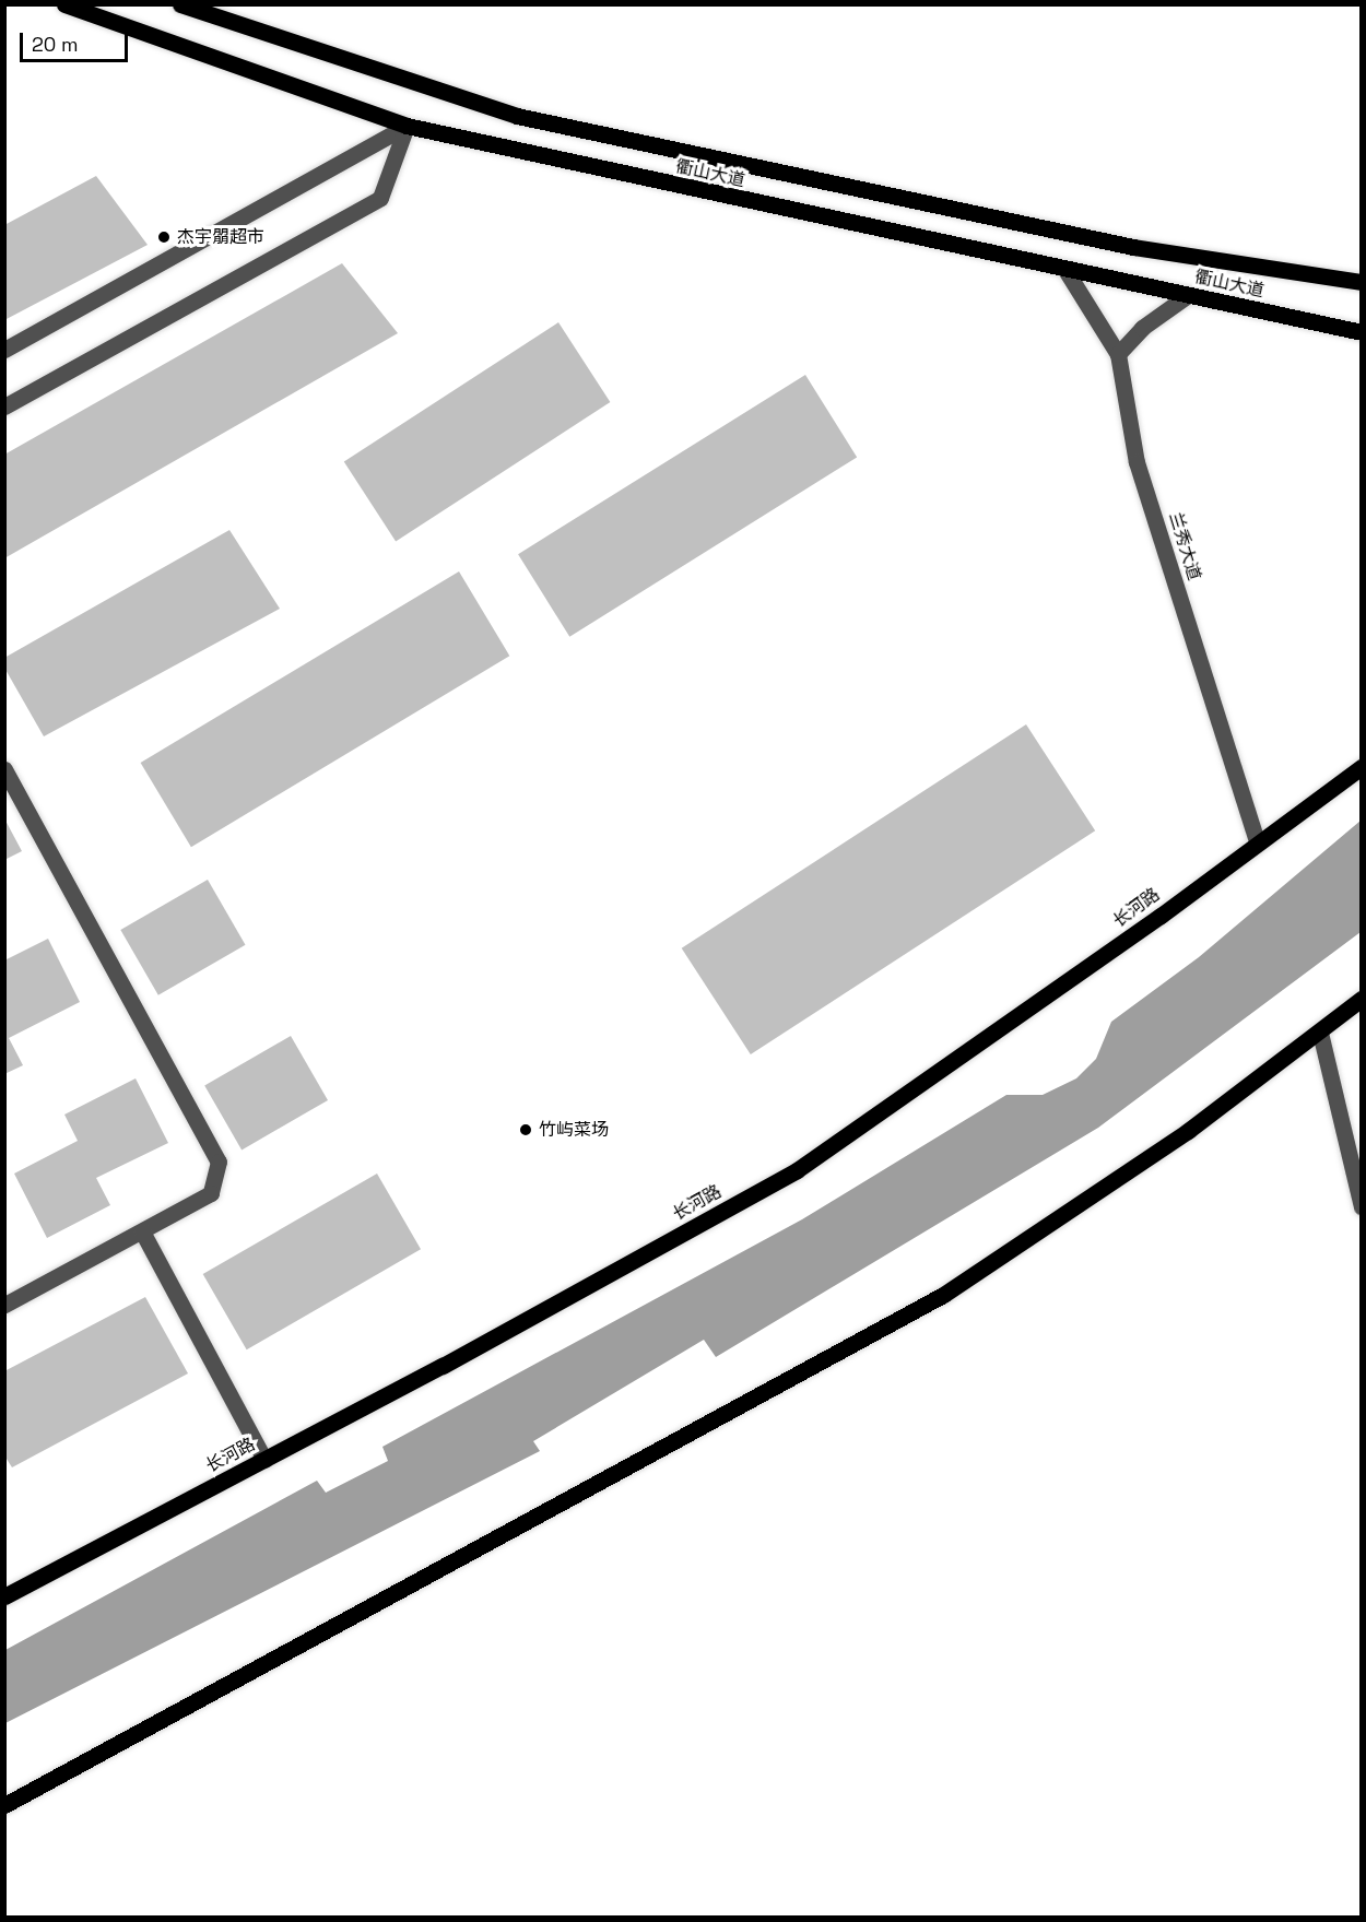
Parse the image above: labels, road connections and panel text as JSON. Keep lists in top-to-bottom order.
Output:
{
  "streets": {
    "main road": ["衢山大道", "长河路"],
    "street": ["兰秀大道"]
  },
  "crossings": [
    ["衢山大道", "兰秀大道"],
    ["兰秀大道", "长河路"]
  ],
  "places": ["杰宇朤超市", "竹屿菜场"],
  "scale_bar": "20 m"
}
